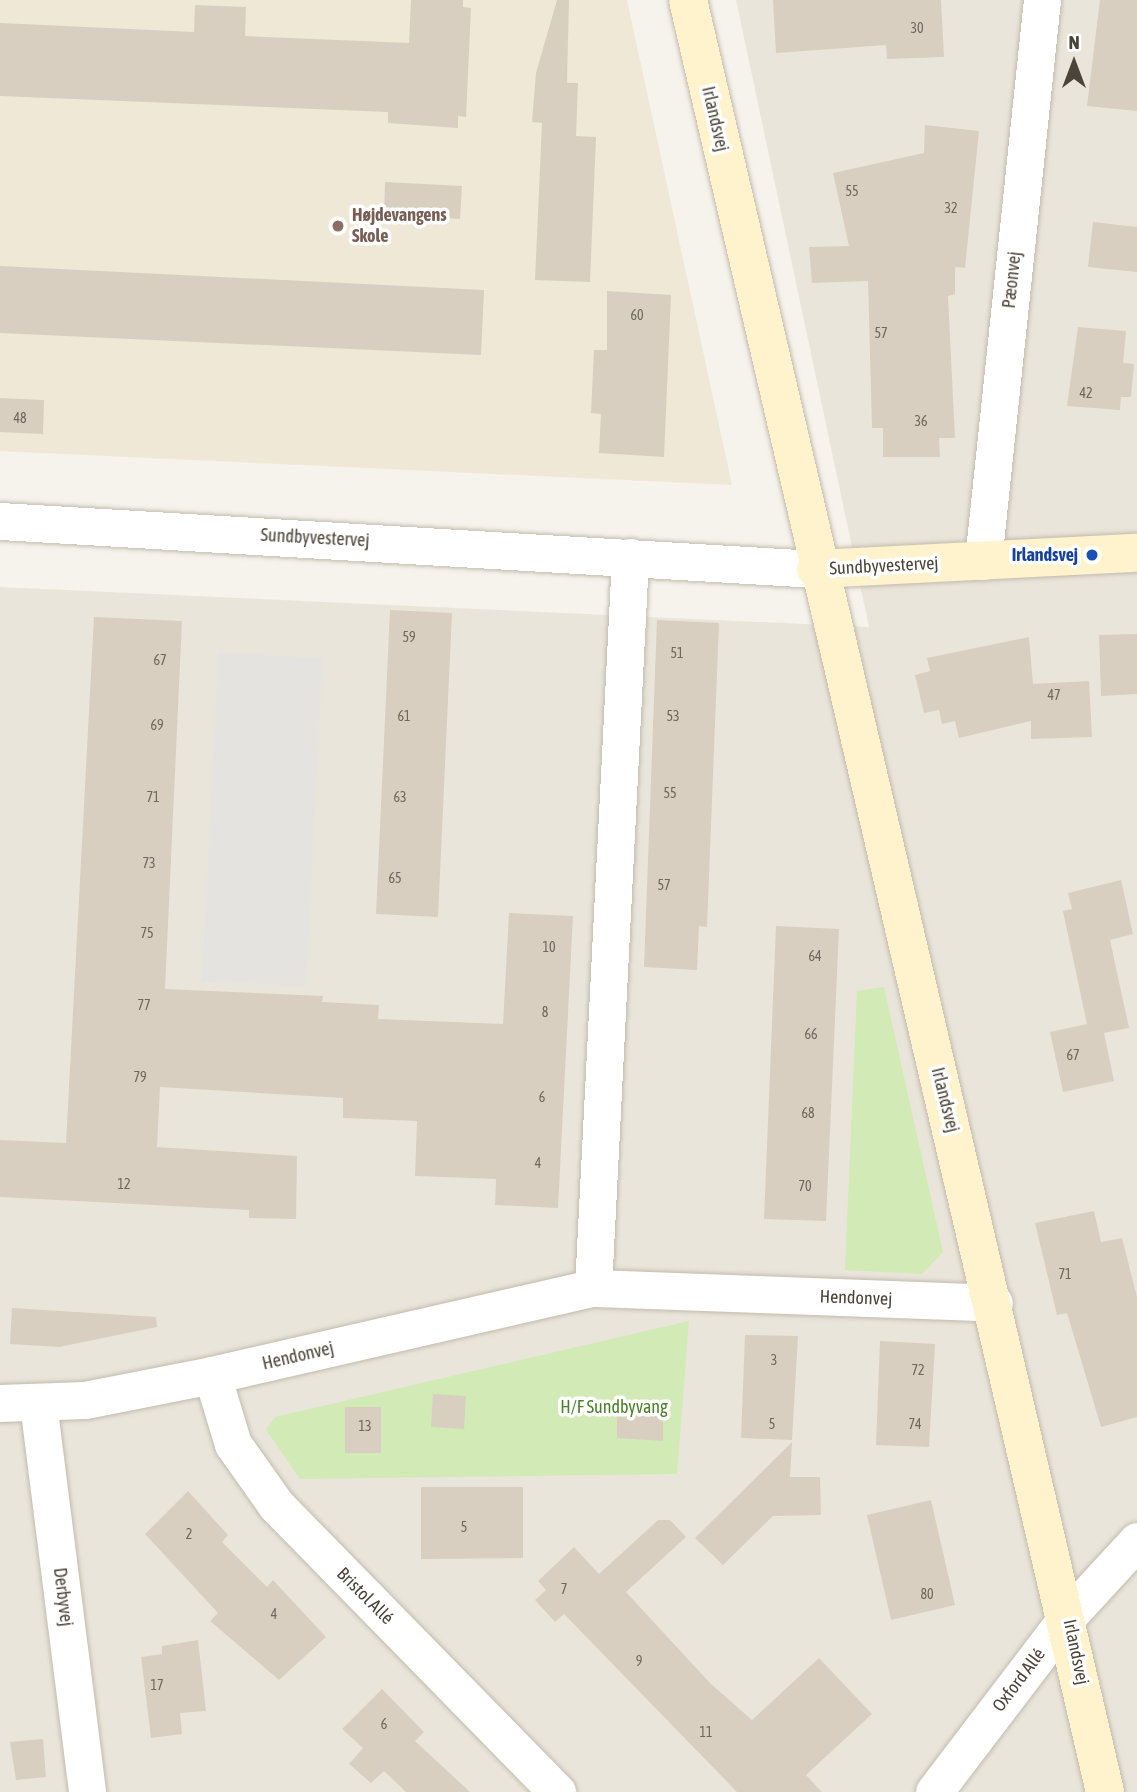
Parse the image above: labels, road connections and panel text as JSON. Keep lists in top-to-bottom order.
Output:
{
  "streets": {
    "street": [
      "Irlandsvej",
      "Pæonvej",
      "Sundbyvestervej",
      "Hendonvej",
      "Bristol Allé",
      "Derbyvej",
      "Oxford Allé"
    ]
  },
  "crossings": [
    ["Irlandsvej", "Sundbyvestervej"],
    ["Irlandsvej", "Hendonvej"],
    ["Irlandsvej", "Oxford Allé"],
    ["Pæonvej", "Sundbyvestervej"],
    ["Hendonvej", "Bristol Allé"],
    ["Hendonvej", "Derbyvej"]
  ],
  "parks": ["H/F Sundbyvang"],
  "places": ["Højdevangens Skole", "Irlandsvej"],
  "house_numbers": [
    "30",
    "55",
    "32",
    "60",
    "57",
    "42",
    "48",
    "36",
    "59",
    "51",
    "67",
    "47",
    "61",
    "53",
    "69",
    "55",
    "71",
    "63",
    "73",
    "65",
    "57",
    "75",
    "10",
    "64",
    "77",
    "8",
    "66",
    "67",
    "79",
    "6",
    "68",
    "4",
    "12",
    "70",
    "71",
    "3",
    "72",
    "5",
    "74",
    "13",
    "5",
    "2",
    "7",
    "80",
    "4",
    "9",
    "17",
    "6",
    "11"
  ],
  "north": "top"
}
